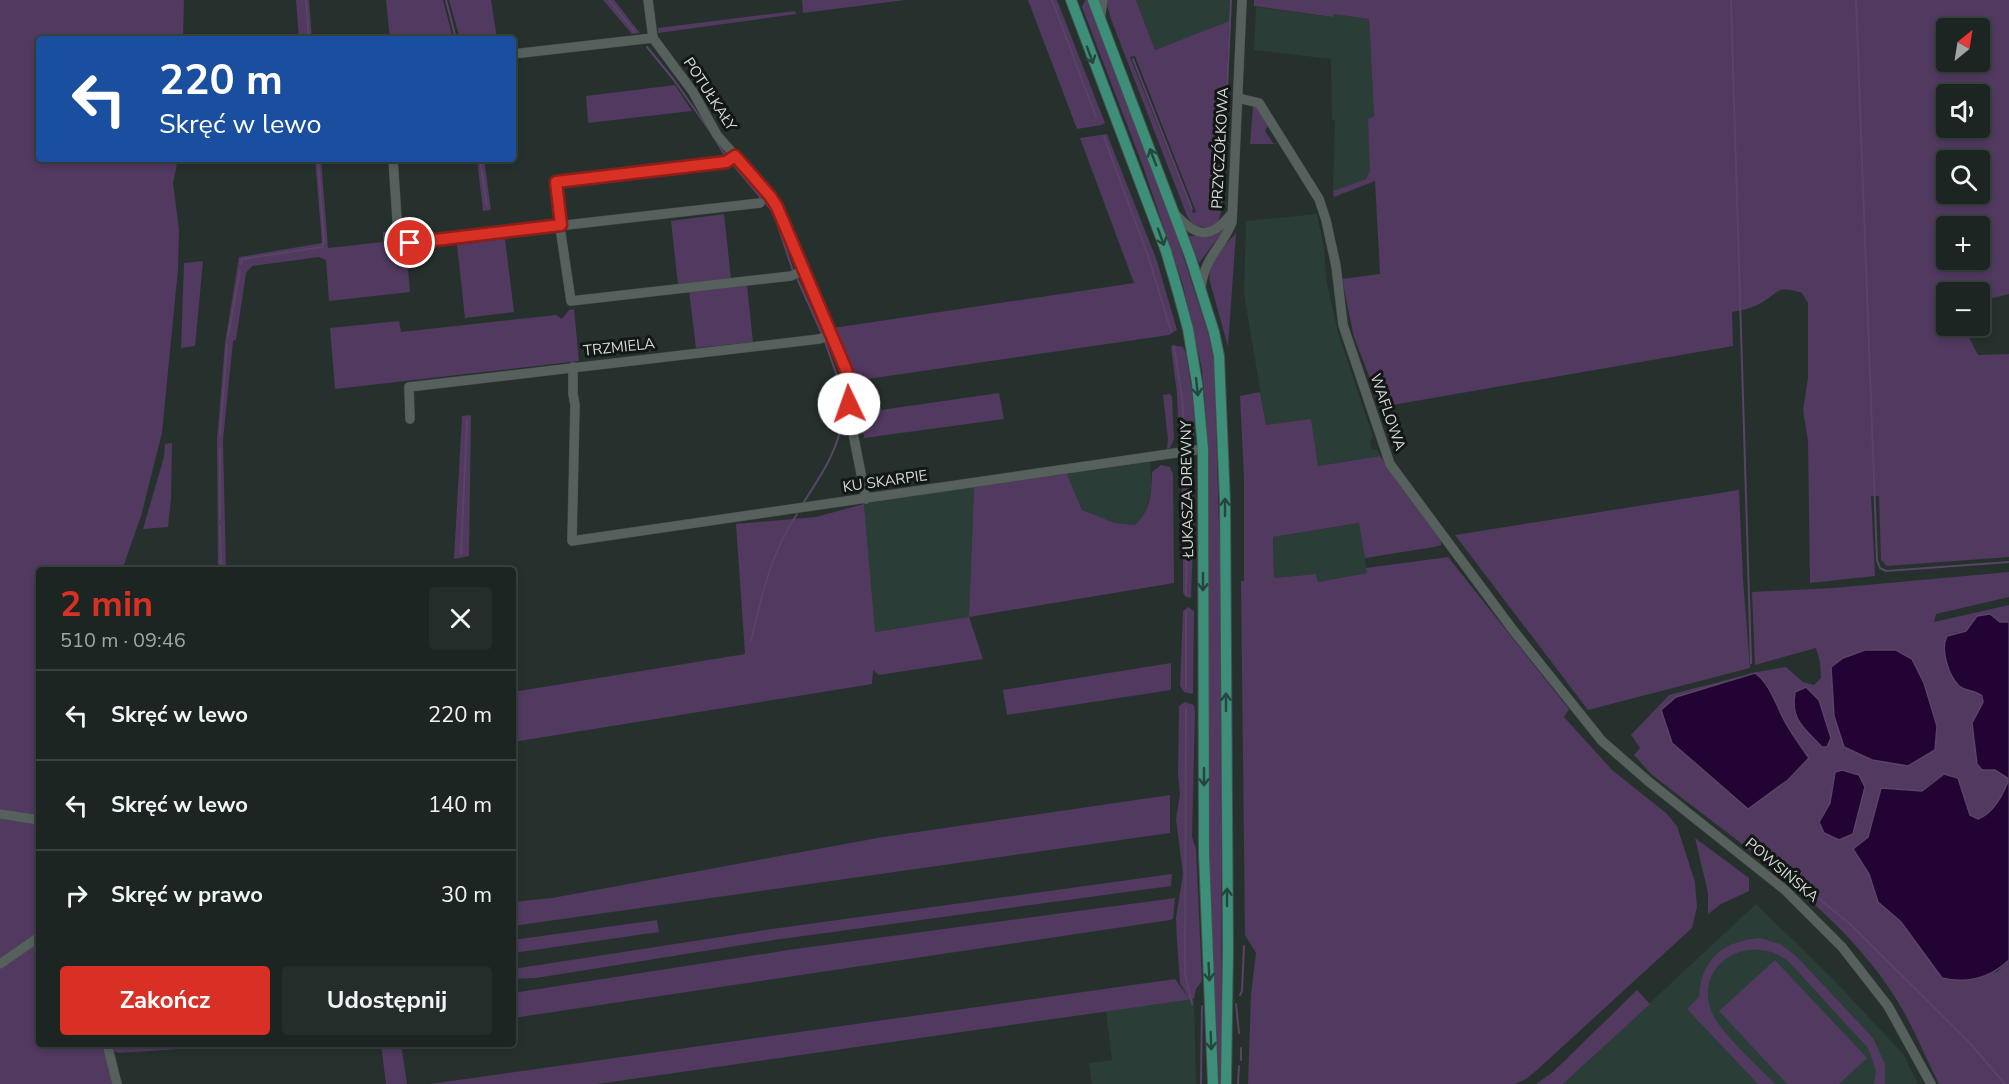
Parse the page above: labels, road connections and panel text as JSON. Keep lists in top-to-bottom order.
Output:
{
  "streets": {
    "main road": ["ŁUKASZA DREWNY"],
    "street": [
      "POTUŁKAŁY",
      "PRZYCZÓŁKOWA",
      "TRZMIELA",
      "WAFLOWA",
      "KU SKARPIE",
      "POWSIŃSKA"
    ]
  },
  "crossings": [
    ["POTUŁKAŁY", "TRZMIELA"],
    ["POTUŁKAŁY", "KU SKARPIE"],
    ["PRZYCZÓŁKOWA", "WAFLOWA"],
    ["TRZMIELA", "KU SKARPIE"],
    ["WAFLOWA", "POWSIŃSKA"],
    ["KU SKARPIE", "ŁUKASZA DREWNY"]
  ],
  "north": "top right",
  "page": {
    "map_buttons": ["+", "−"],
    "turn": ["220 m", "Skręć w lewo"],
    "heading": ["2 min", "510 m · 09:46"],
    "list": [
      {
        "name": "Skręć w lewo",
        "value": "220 m"
      },
      {
        "name": "Skręć w lewo",
        "value": "140 m"
      },
      {
        "name": "Skręć w prawo",
        "value": "30 m"
      }
    ],
    "buttons": ["Zakończ", "Udostępnij"]
  }
}
